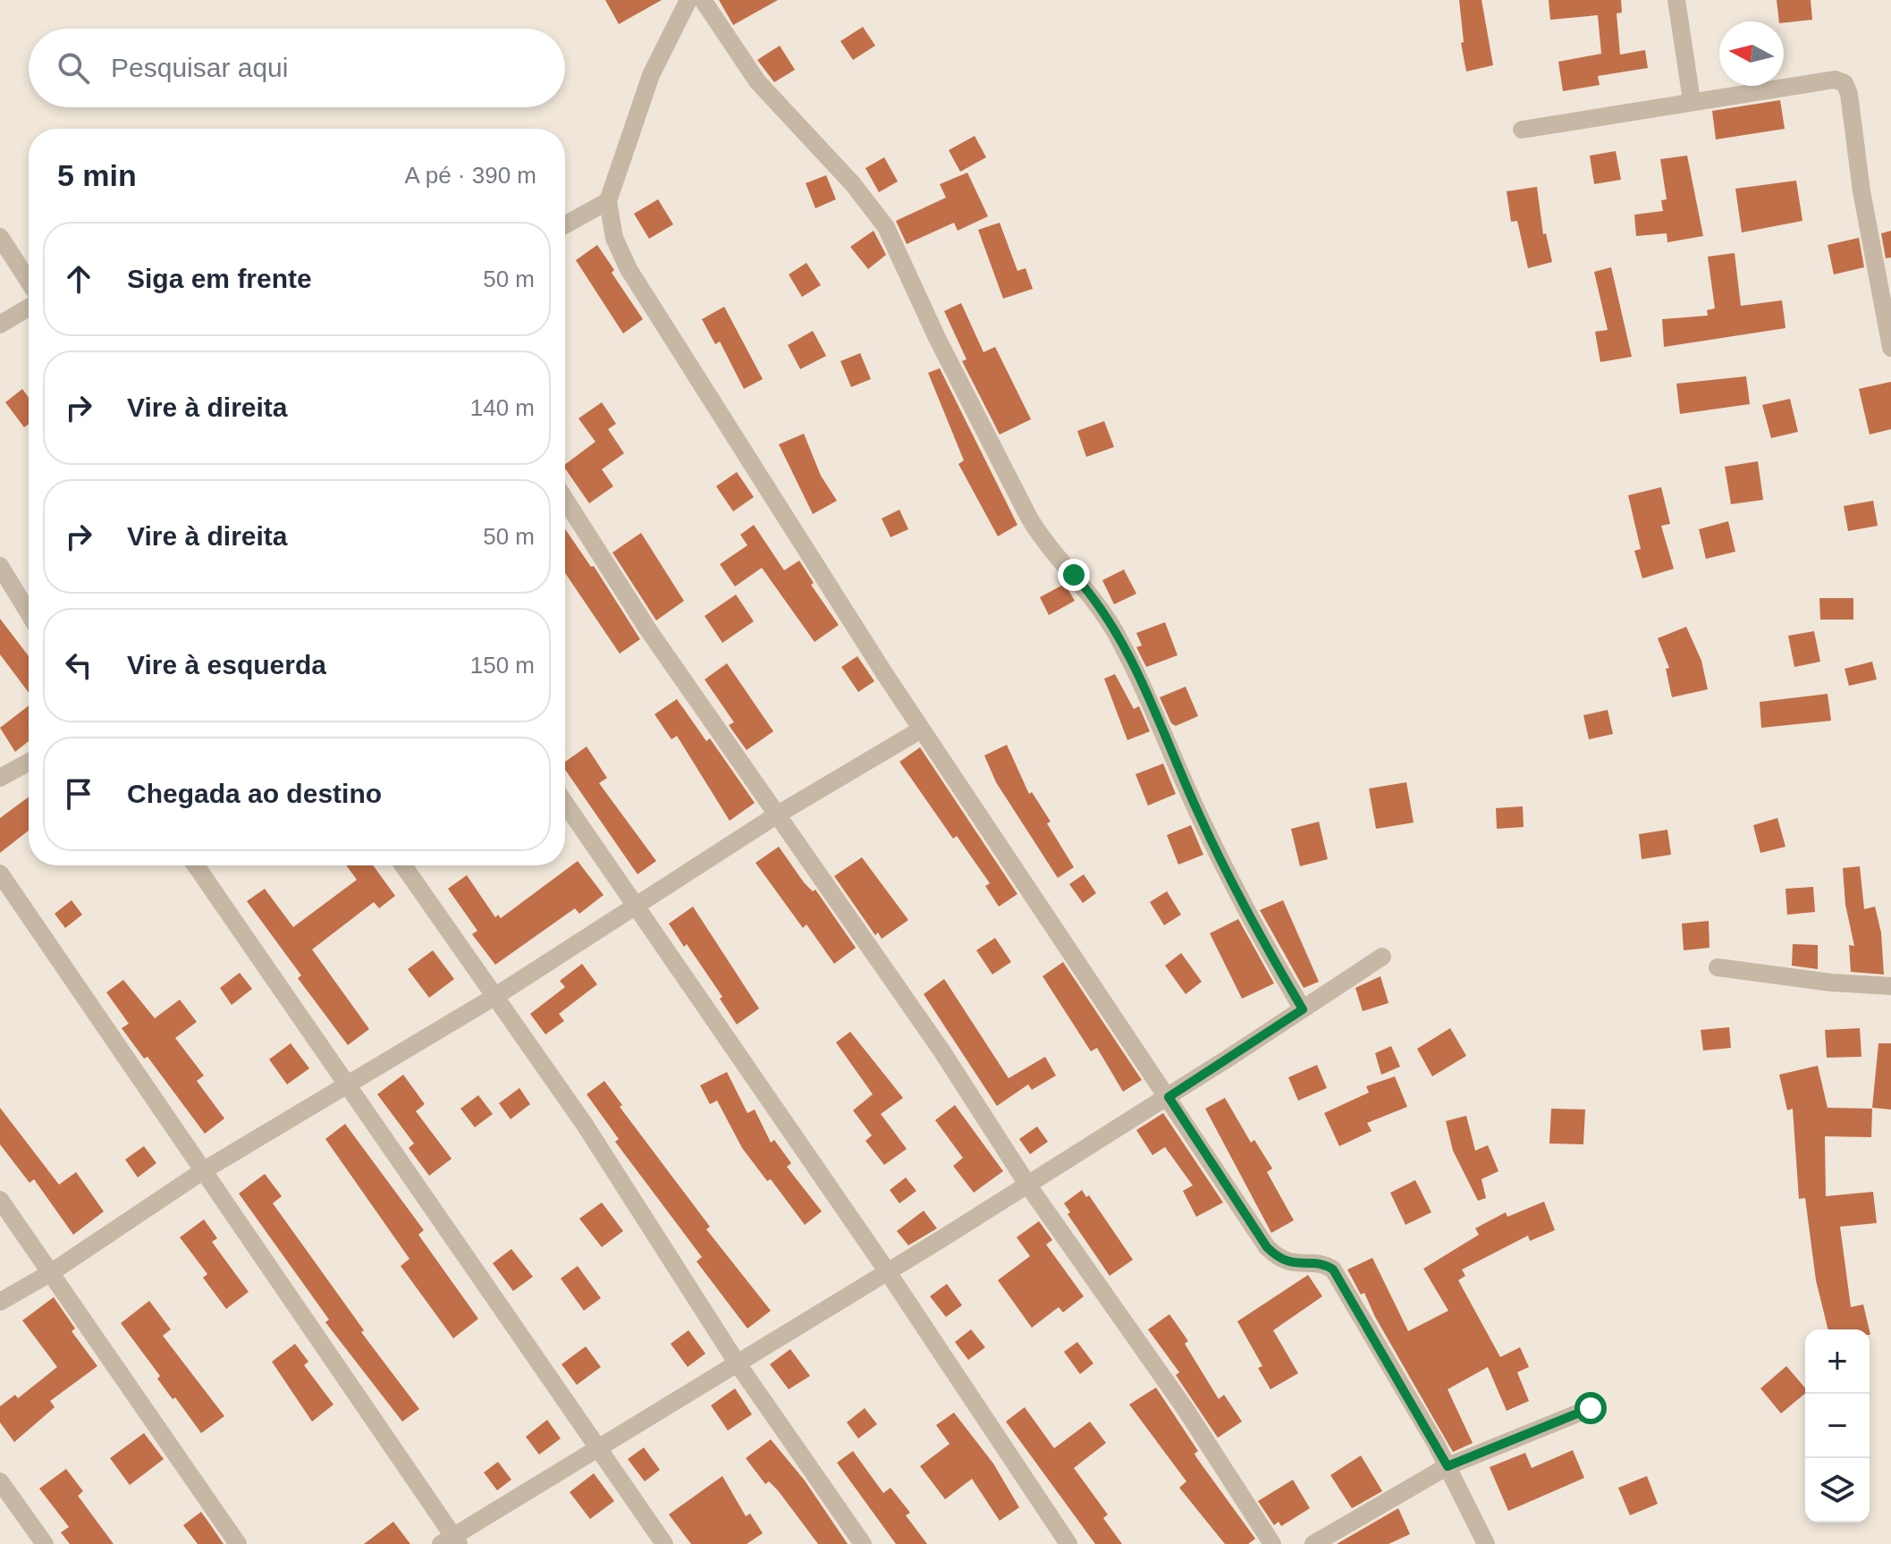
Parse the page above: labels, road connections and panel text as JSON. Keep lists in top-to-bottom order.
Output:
{
  "north": "left",
  "page": {
    "search": "Pesquisar aqui",
    "heading": ["5 min", "A pé · 390 m"],
    "list": [
      ["Siga em frente", "50 m"],
      ["Vire à direita", "140 m"],
      ["Vire à direita", "50 m"],
      ["Vire à esquerda", "150 m"],
      "Chegada ao destino"
    ],
    "map_buttons": ["+", "−"]
  }
}
